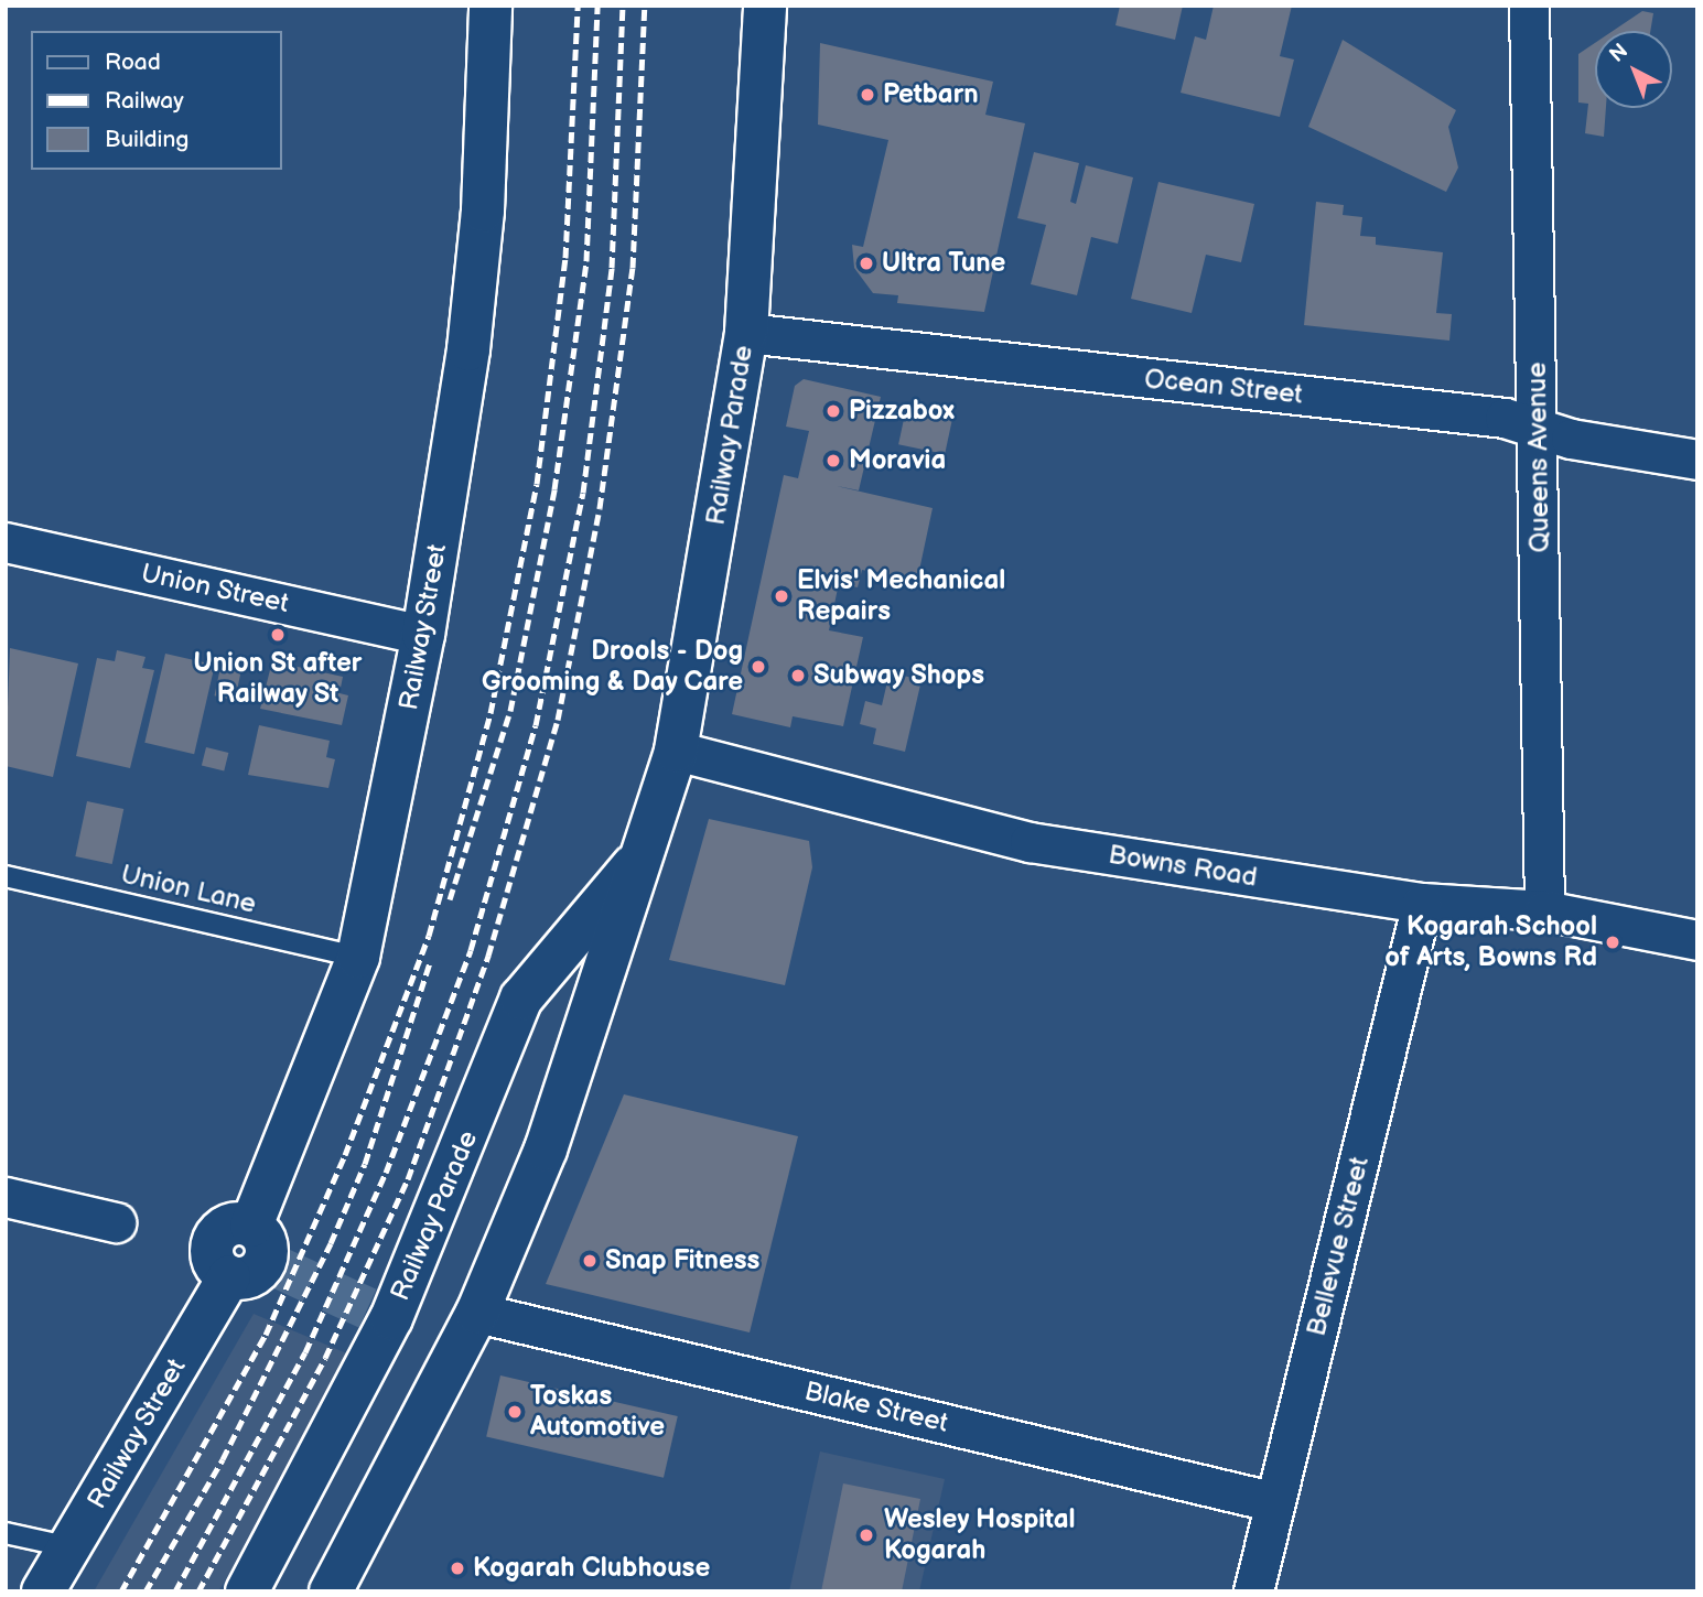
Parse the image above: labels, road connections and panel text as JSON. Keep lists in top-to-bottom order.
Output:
{
  "streets": {
    "main road": ["Railway Parade", "Railway Street"],
    "street": [
      "Ocean Street",
      "Queens Avenue",
      "Union Street",
      "Bowns Road",
      "Bellevue Street",
      "Blake Street"
    ],
    "lane": ["Union Lane"]
  },
  "crossings": [
    ["Ocean Street", "Railway Parade"],
    ["Ocean Street", "Queens Avenue"],
    ["Railway Parade", "Bowns Road"],
    ["Railway Parade", "Blake Street"],
    ["Queens Avenue", "Bowns Road"],
    ["Union Street", "Railway Street"],
    ["Railway Street", "Union Lane"],
    ["Bowns Road", "Bellevue Street"],
    ["Bellevue Street", "Blake Street"]
  ],
  "places": [
    "Petbarn",
    "Ultra Tune",
    "Pizzabox",
    "Moravia",
    "Elvis' Mechanical Repairs",
    "Union St after Railway St",
    "Drools - Dog Grooming & Day Care",
    "Subway Shops",
    "Kogarah School of Arts, Bowns Rd",
    "Snap Fitness",
    "Toskas Automotive",
    "Wesley Hospital Kogarah",
    "Kogarah Clubhouse"
  ],
  "legend": ["Road", "Railway", "Building"],
  "north": "top left"
}
